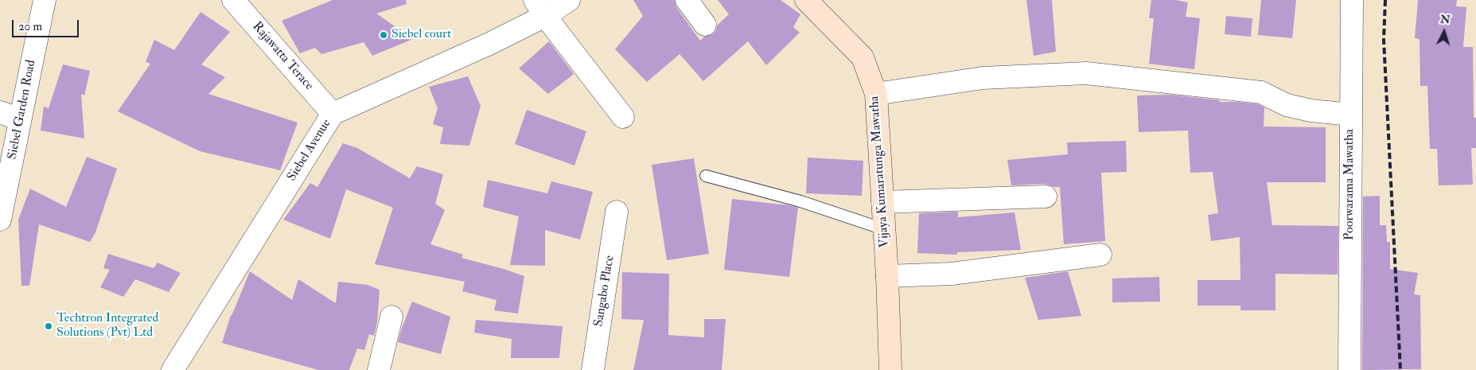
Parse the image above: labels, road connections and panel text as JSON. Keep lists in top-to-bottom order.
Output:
{
  "streets": {
    "main road": ["Vijaya Kumaratunga Mawatha"],
    "street": [
      "Rajawatta Terace",
      "Siebel Garden Road",
      "Siebel Avenue",
      "Poorwarama Mawatha",
      "Sangabo Place"
    ]
  },
  "crossings": [
    ["Rajawatta Terace", "Siebel Avenue"]
  ],
  "places": ["Siebel court", "Techtron Integrated Solutions (Pvt) Ltd"],
  "scale_bar": "20 m",
  "north": "top"
}
